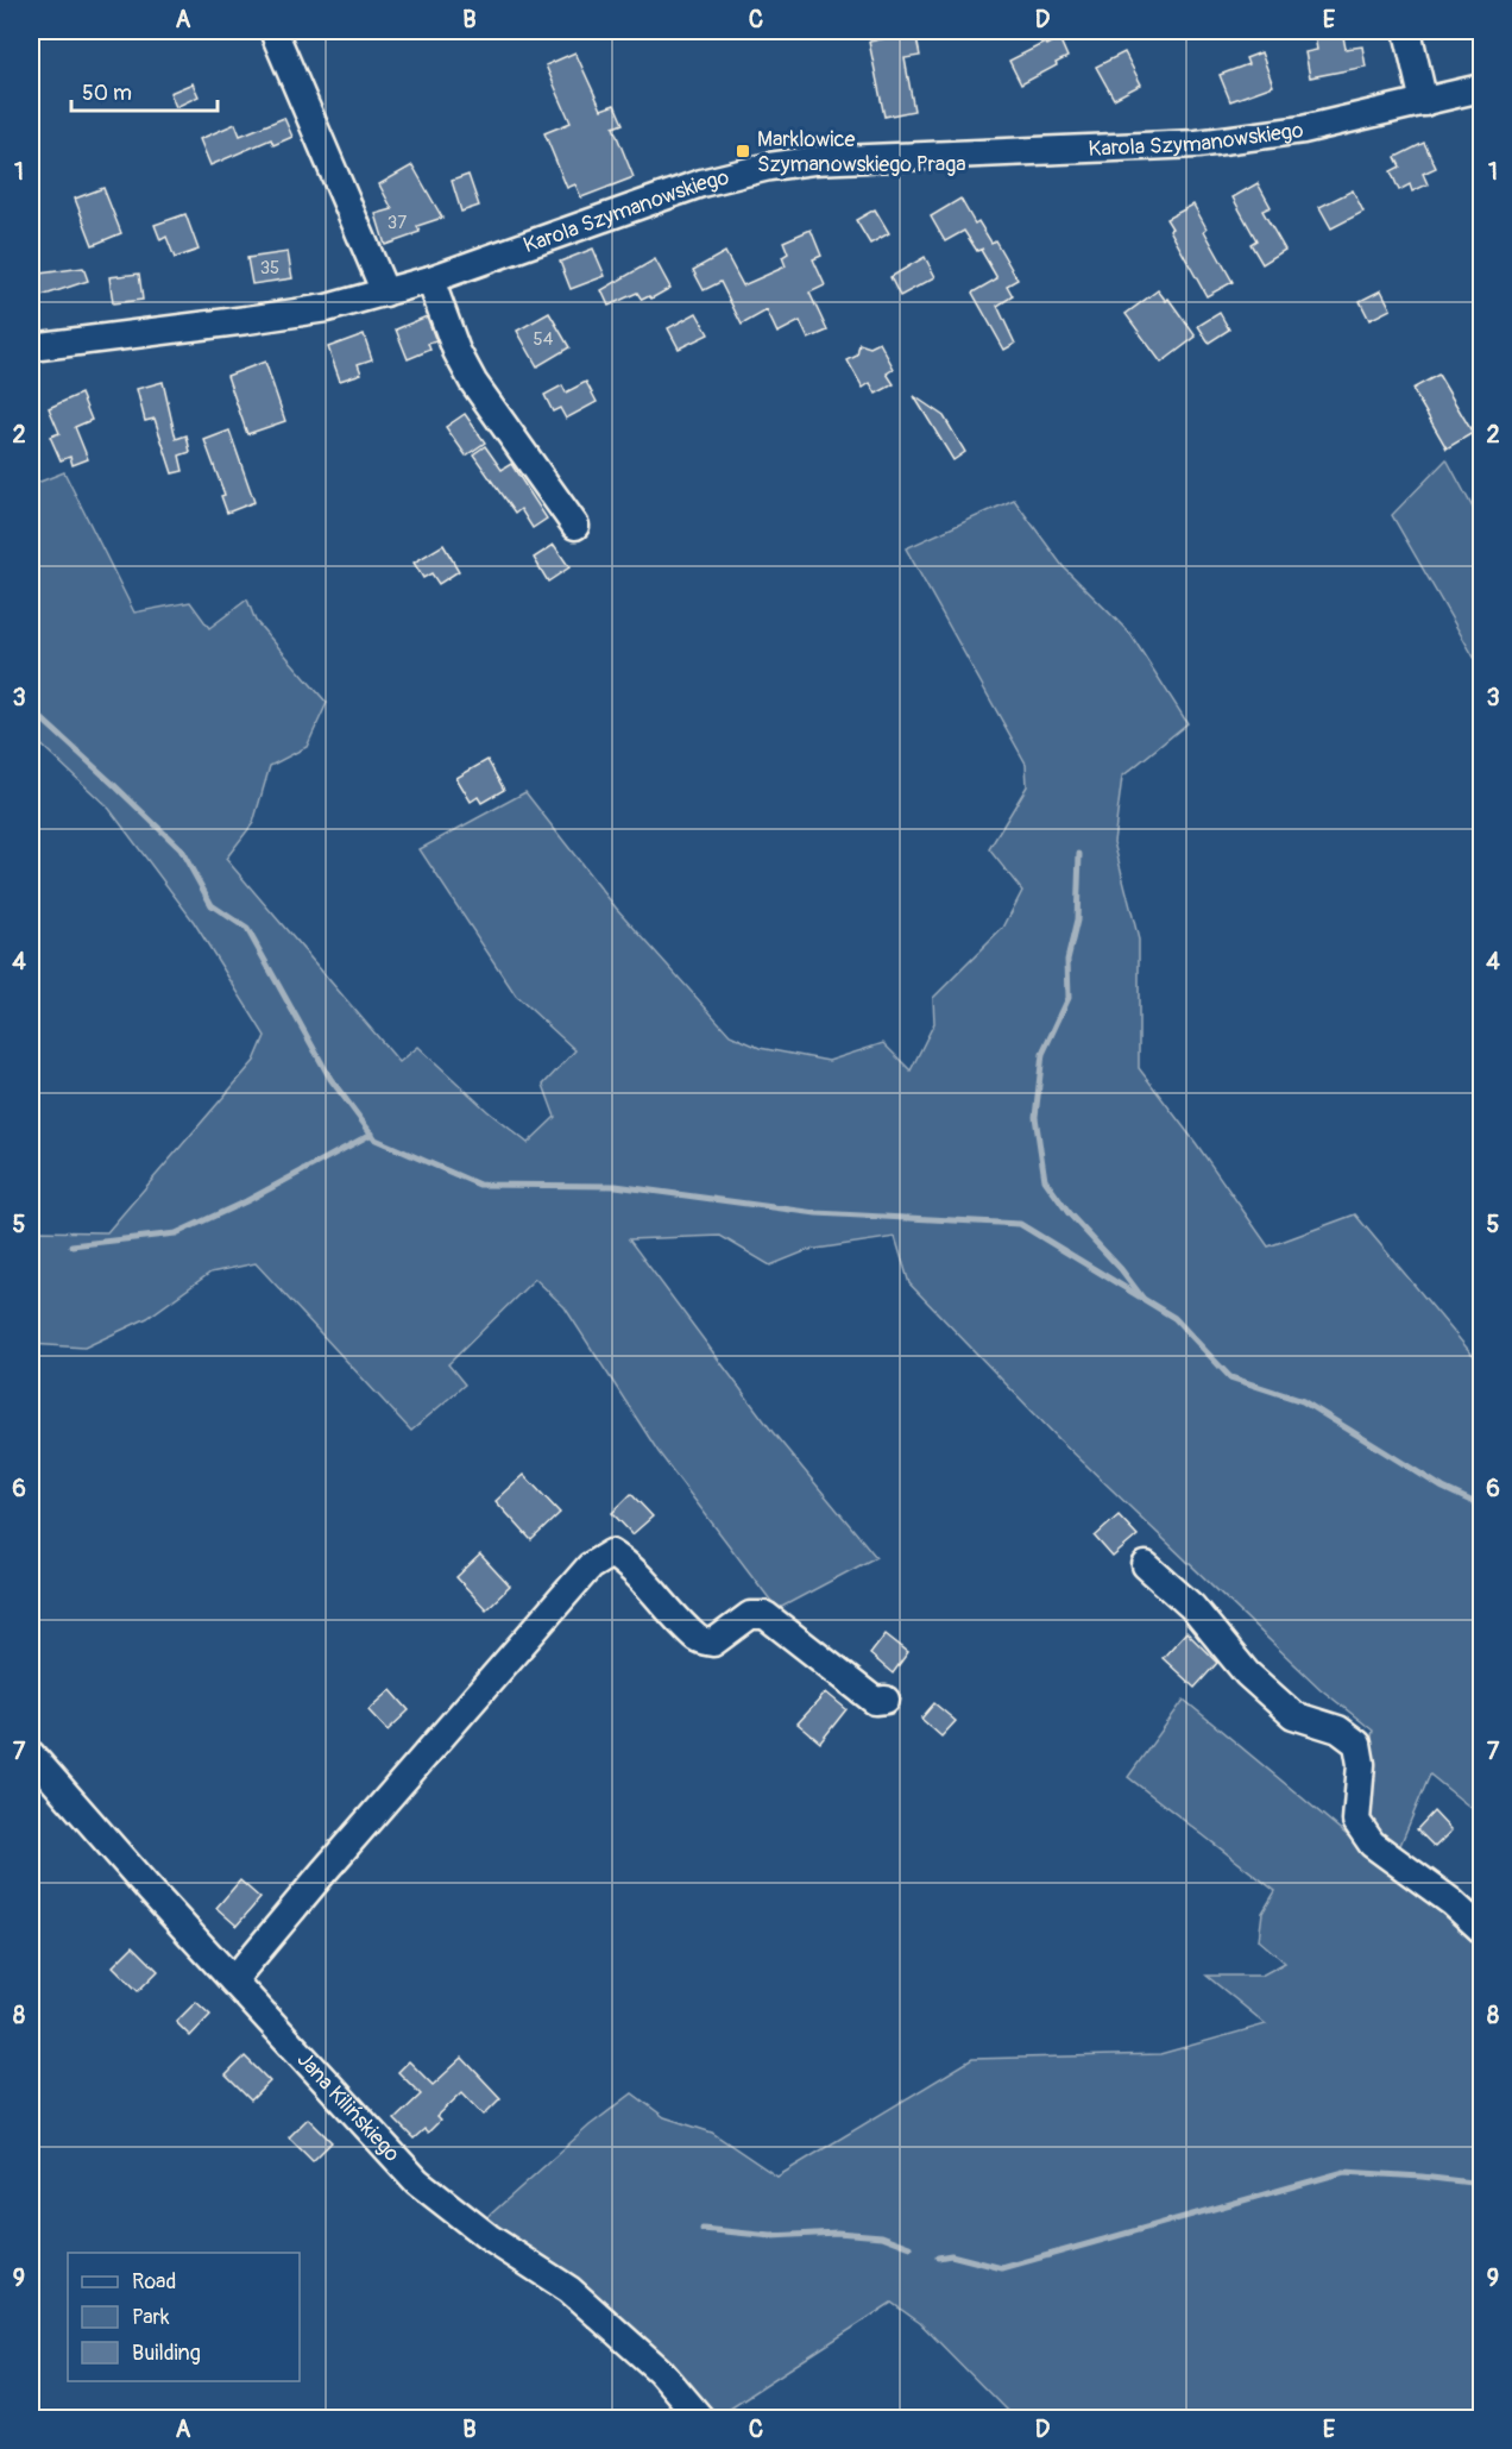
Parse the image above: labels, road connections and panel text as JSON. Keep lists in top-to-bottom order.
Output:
{
  "streets": {
    "street": ["Karola Szymanowskiego", "Jana Kilińskiego"]
  },
  "places": {
    "transit": ["Marklowice Szymanowskiego Praga"]
  },
  "house_numbers": ["37", "35", "54"],
  "legend": ["Road", "Park", "Building"],
  "scale_bar": "50 m",
  "grid": {
    "columns": [
      "A",
      "B",
      "C",
      "D",
      "E"
    ],
    "rows": [
      "1",
      "2",
      "3",
      "4",
      "5",
      "6",
      "7",
      "8",
      "9"
    ]
  }
}
